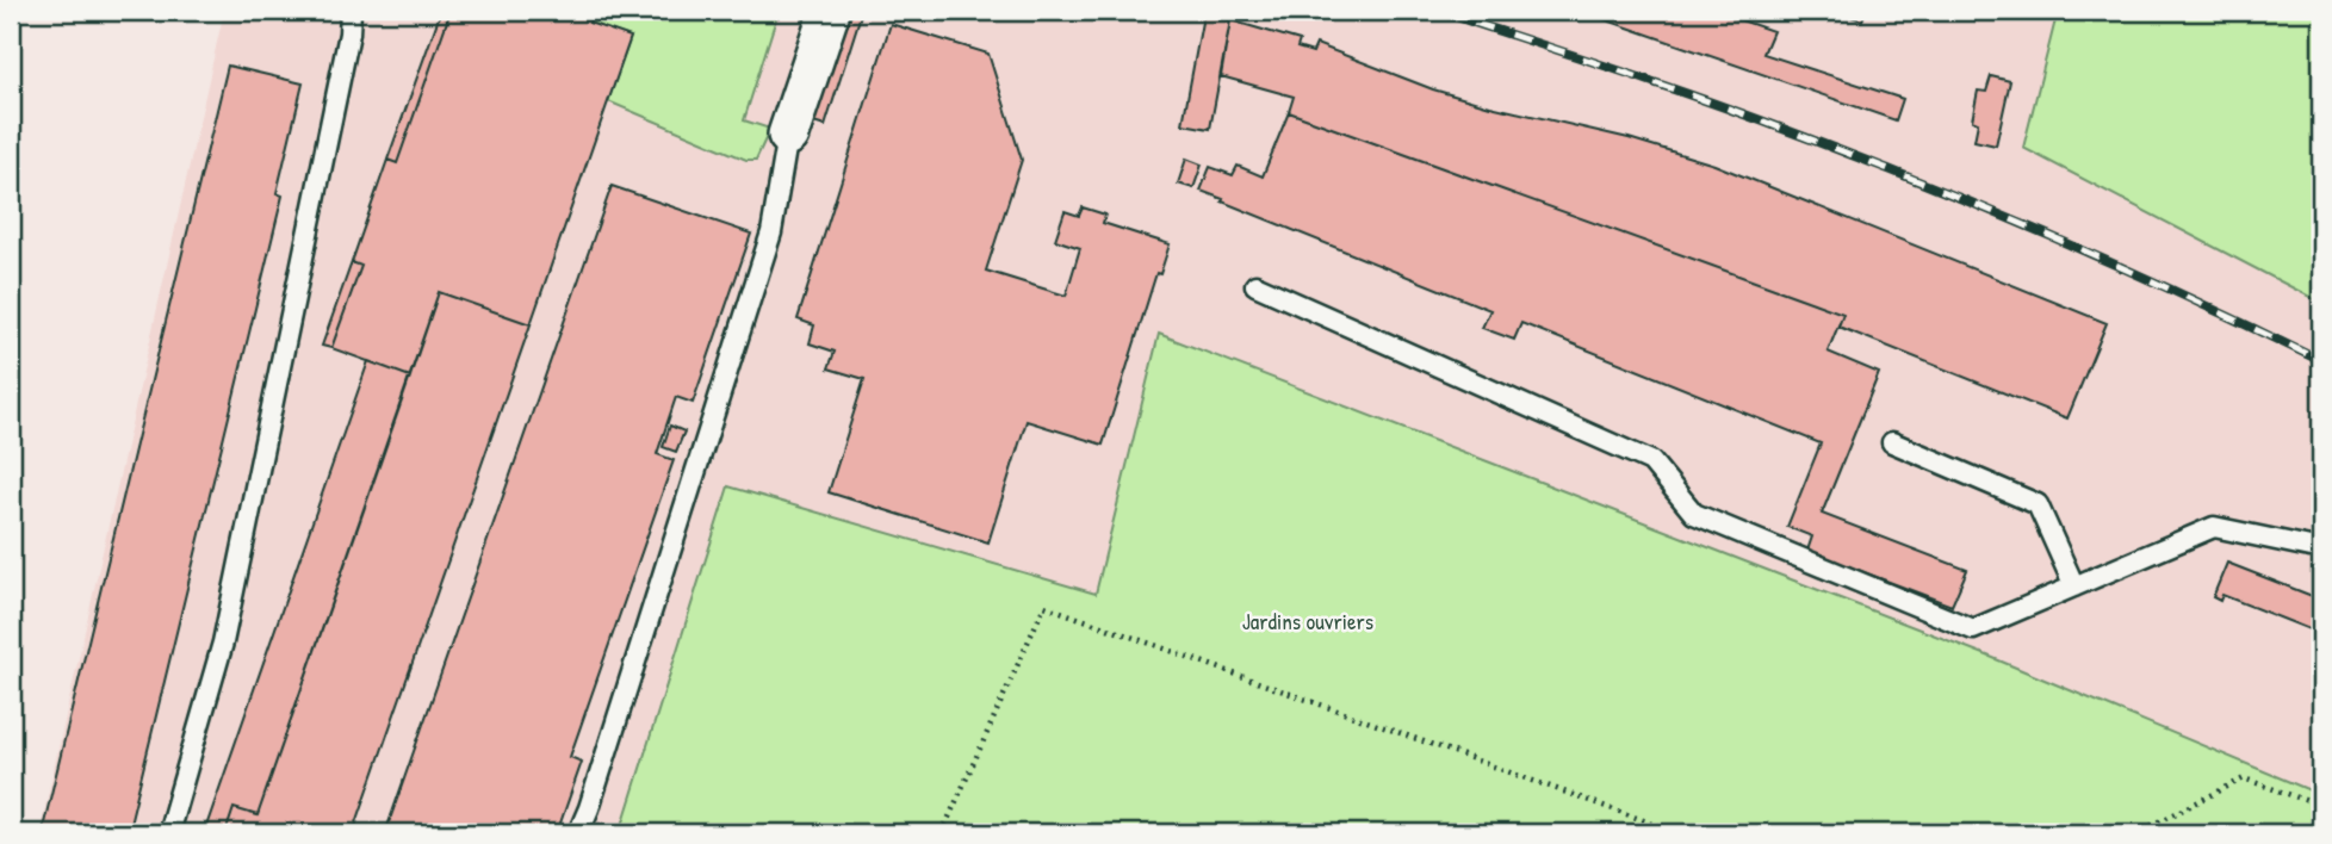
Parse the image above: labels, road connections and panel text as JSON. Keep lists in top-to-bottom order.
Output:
{
  "parks": ["Jardins ouvriers"]
}
